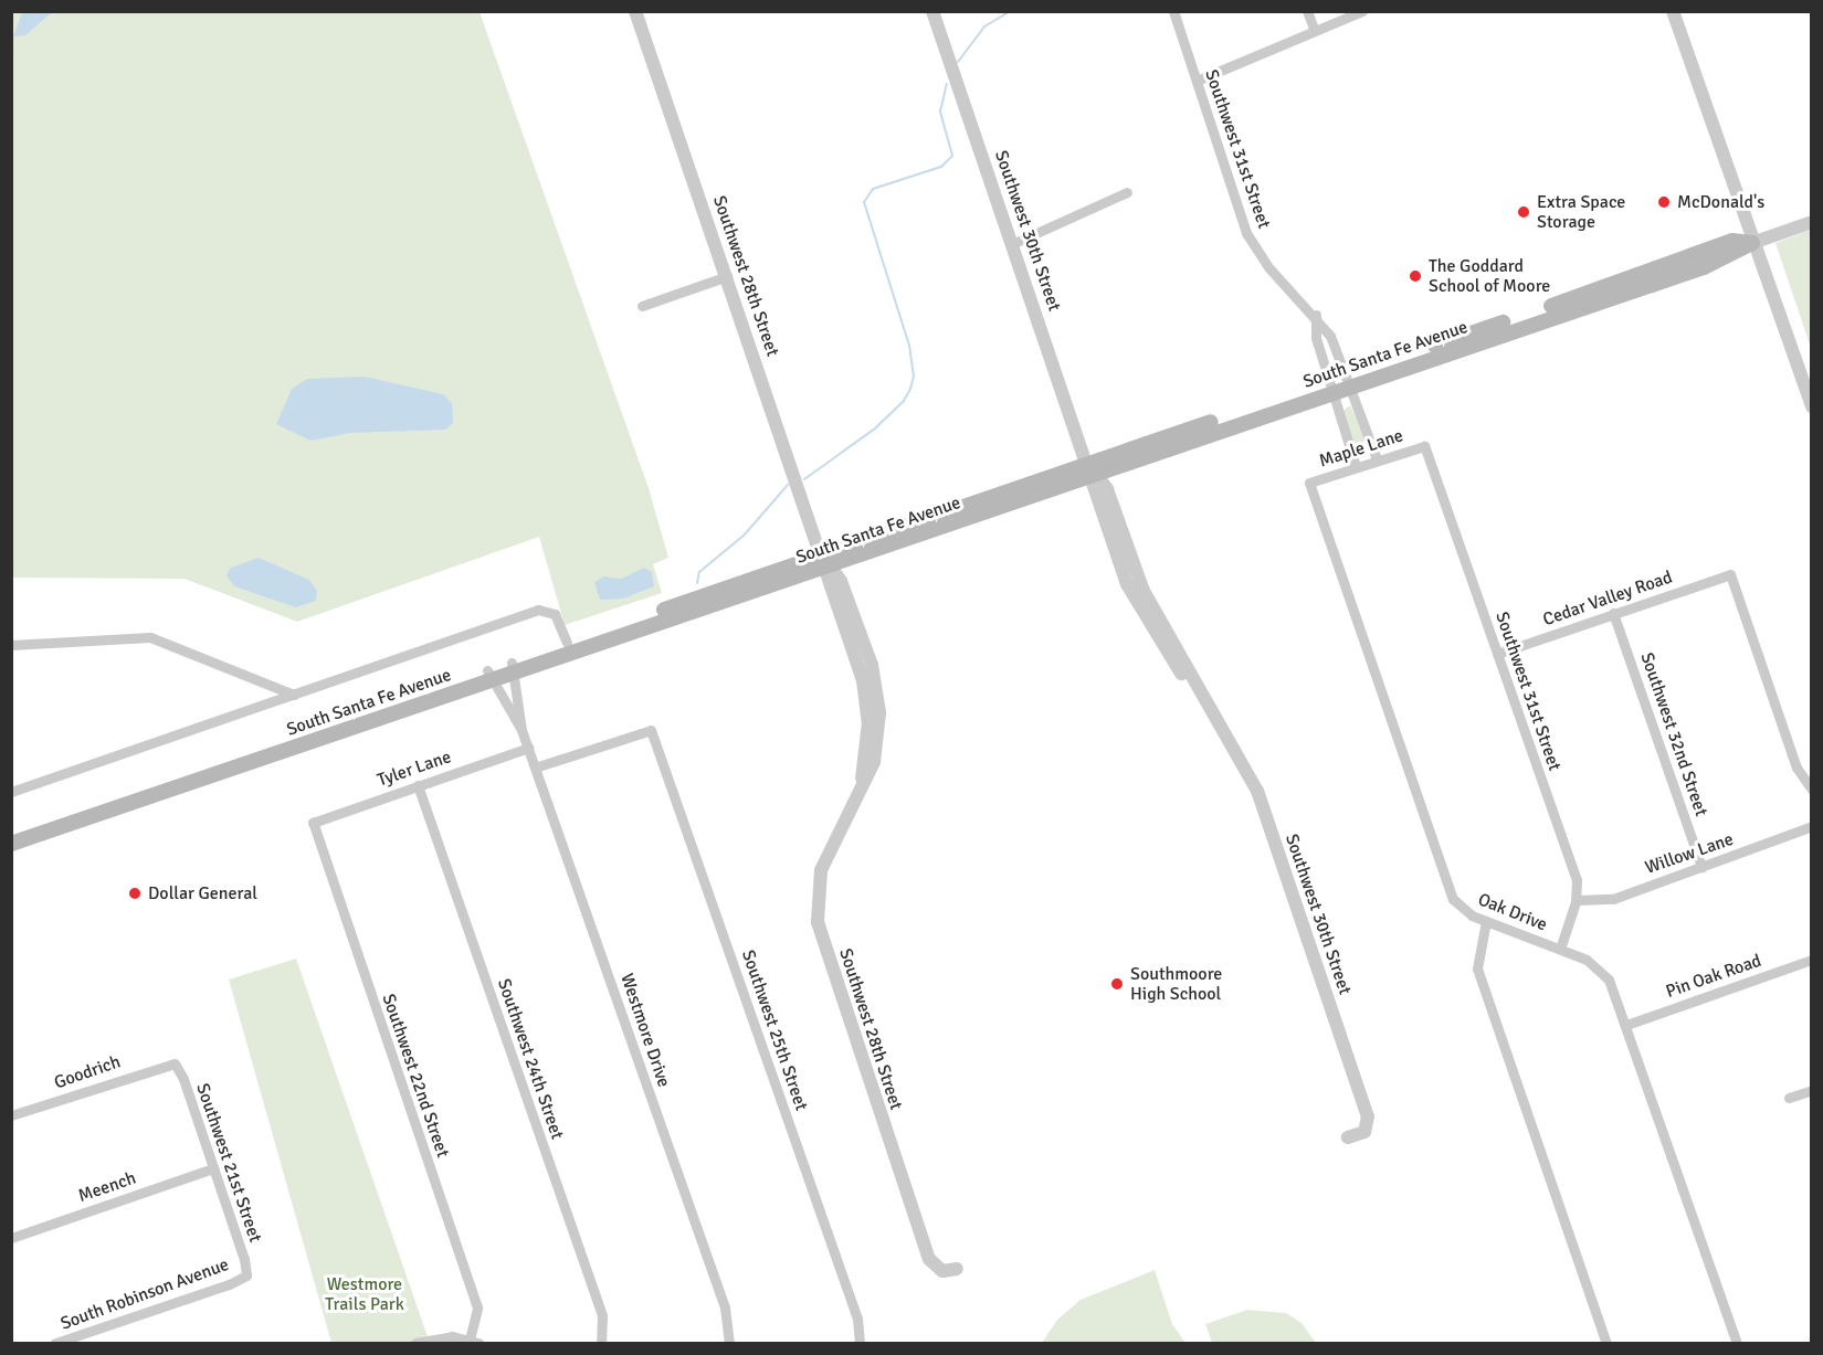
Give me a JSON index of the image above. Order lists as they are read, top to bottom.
{
  "streets": {
    "main road": ["South Santa Fe Avenue"],
    "street": [
      "Southwest 31st Street",
      "Southwest 30th Street",
      "Southwest 28th Street",
      "Maple Lane",
      "Cedar Valley Road",
      "Southwest 32nd Street",
      "Tyler Lane",
      "Willow Lane",
      "Oak Drive",
      "Pin Oak Road",
      "Westmore Drive",
      "Southwest 25th Street",
      "Southwest 24th Street",
      "Goodrich",
      "Southwest 22nd Street",
      "Southwest 21st Street",
      "Meench",
      "South Robinson Avenue"
    ]
  },
  "crossings": [
    ["Southwest 31st Street", "South Santa Fe Avenue"],
    ["Southwest 31st Street", "Maple Lane"],
    ["Southwest 31st Street", "Cedar Valley Road"],
    ["Southwest 31st Street", "Willow Lane"],
    ["Southwest 31st Street", "Oak Drive"],
    ["Southwest 30th Street", "South Santa Fe Avenue"],
    ["Southwest 28th Street", "South Santa Fe Avenue"],
    ["South Santa Fe Avenue", "Westmore Drive"],
    ["Maple Lane", "Oak Drive"],
    ["Cedar Valley Road", "Southwest 32nd Street"],
    ["Southwest 32nd Street", "Willow Lane"],
    ["Tyler Lane", "Westmore Drive"],
    ["Tyler Lane", "Southwest 24th Street"],
    ["Tyler Lane", "Southwest 22nd Street"],
    ["Oak Drive", "Pin Oak Road"],
    ["Westmore Drive", "Southwest 25th Street"],
    ["Goodrich", "Southwest 21st Street"],
    ["Southwest 21st Street", "Meench"],
    ["Southwest 21st Street", "South Robinson Avenue"]
  ],
  "parks": ["Westmore Trails Park"],
  "places": [
    "McDonald's",
    "Extra Space Storage",
    "The Goddard School of Moore",
    "Dollar General",
    "Southmoore High School"
  ]
}
